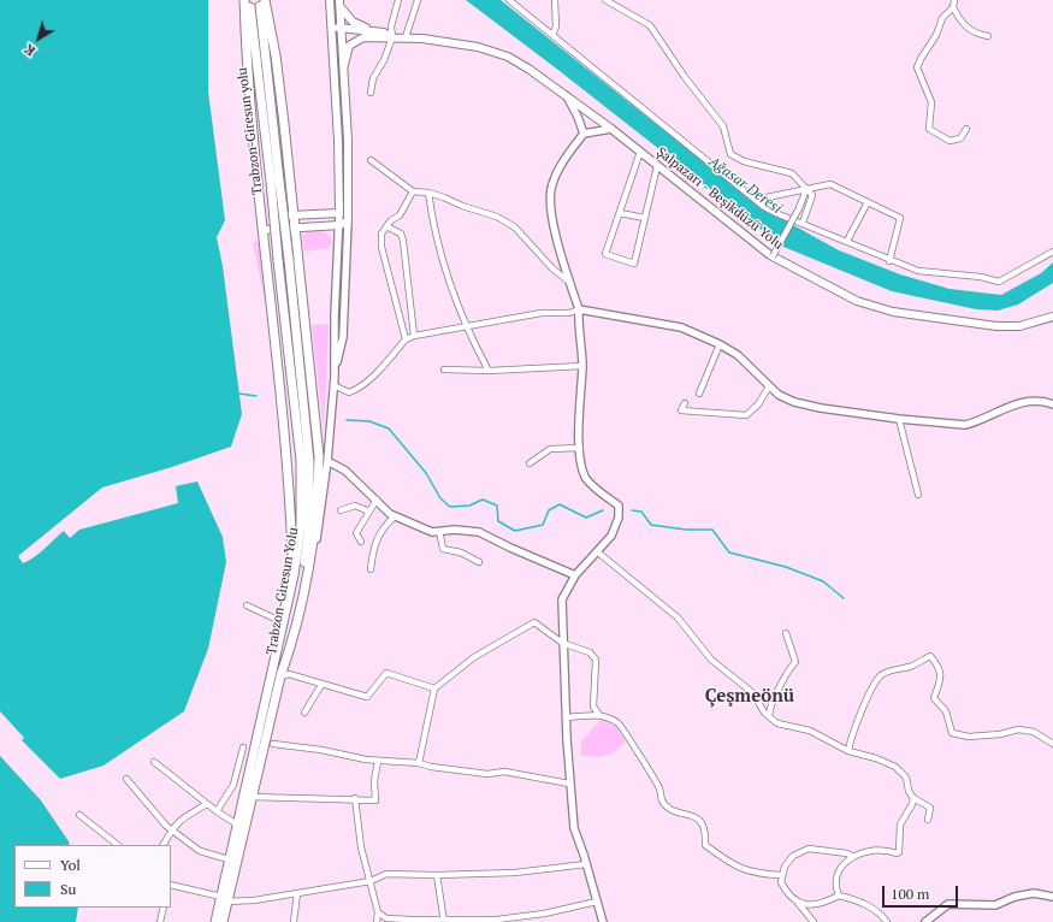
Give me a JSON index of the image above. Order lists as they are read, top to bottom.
{
  "streets": {
    "highway": ["Trabzon-Giresun yolu", "Trabzon-Giresun Yolu"],
    "main road": ["Şalpazarı - Beşikdüzü Yolu"]
  },
  "crossings": [
    ["Trabzon-Giresun yolu", "Trabzon-Giresun Yolu"]
  ],
  "districts": ["Çeşmeönü"],
  "water": ["Ağasar Deresi"],
  "legend": ["Yol", "Su"],
  "scale_bar": "100 m",
  "north": "bottom left"
}
